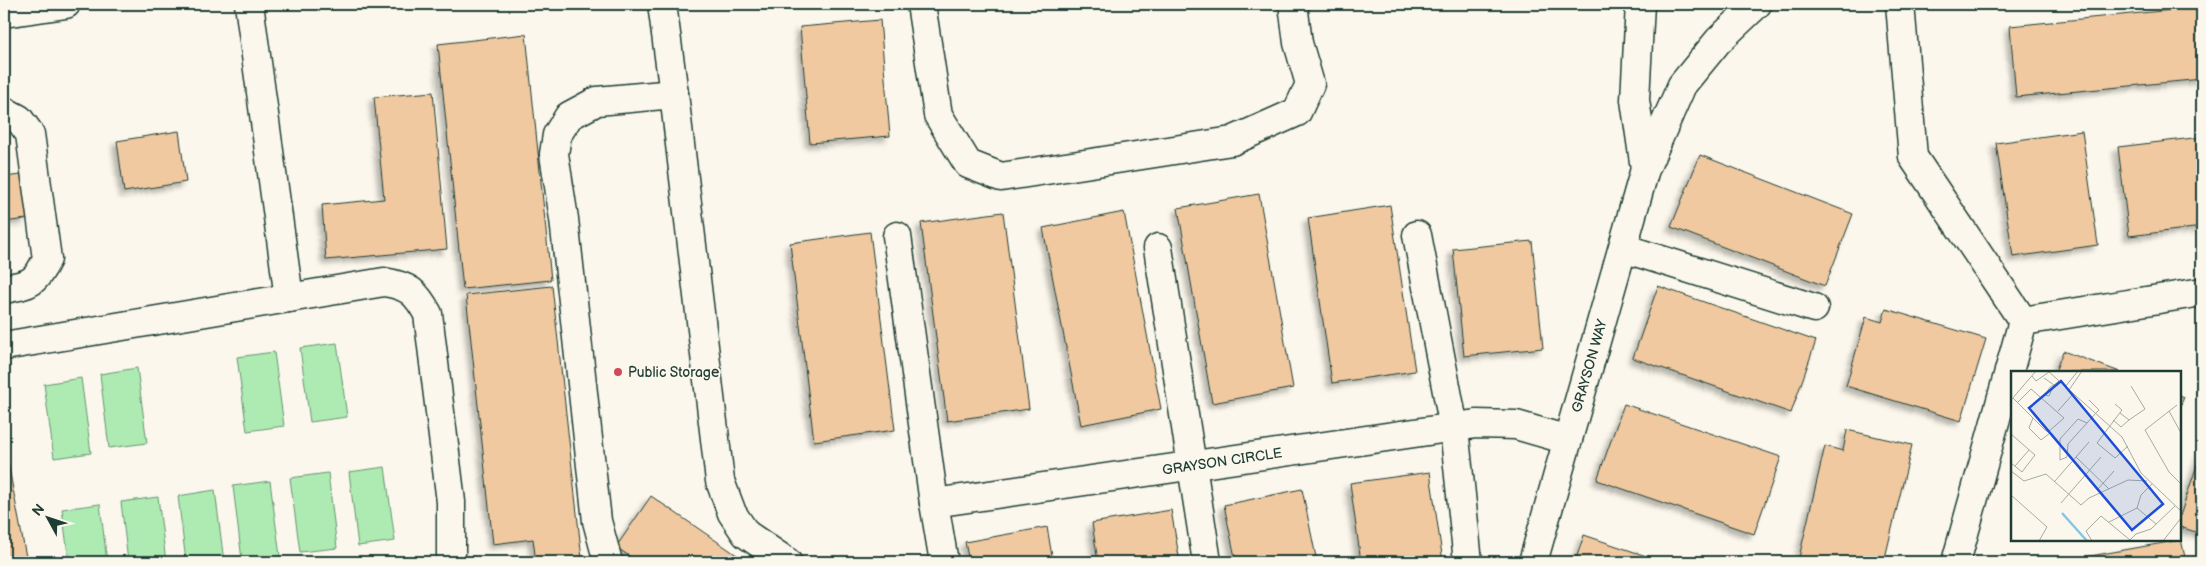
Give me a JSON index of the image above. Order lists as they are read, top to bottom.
{
  "streets": {
    "street": ["GRAYSON WAY", "GRAYSON CIRCLE"]
  },
  "crossings": [
    ["GRAYSON WAY", "GRAYSON CIRCLE"]
  ],
  "places": ["Public Storage"],
  "north": "top left"
}
